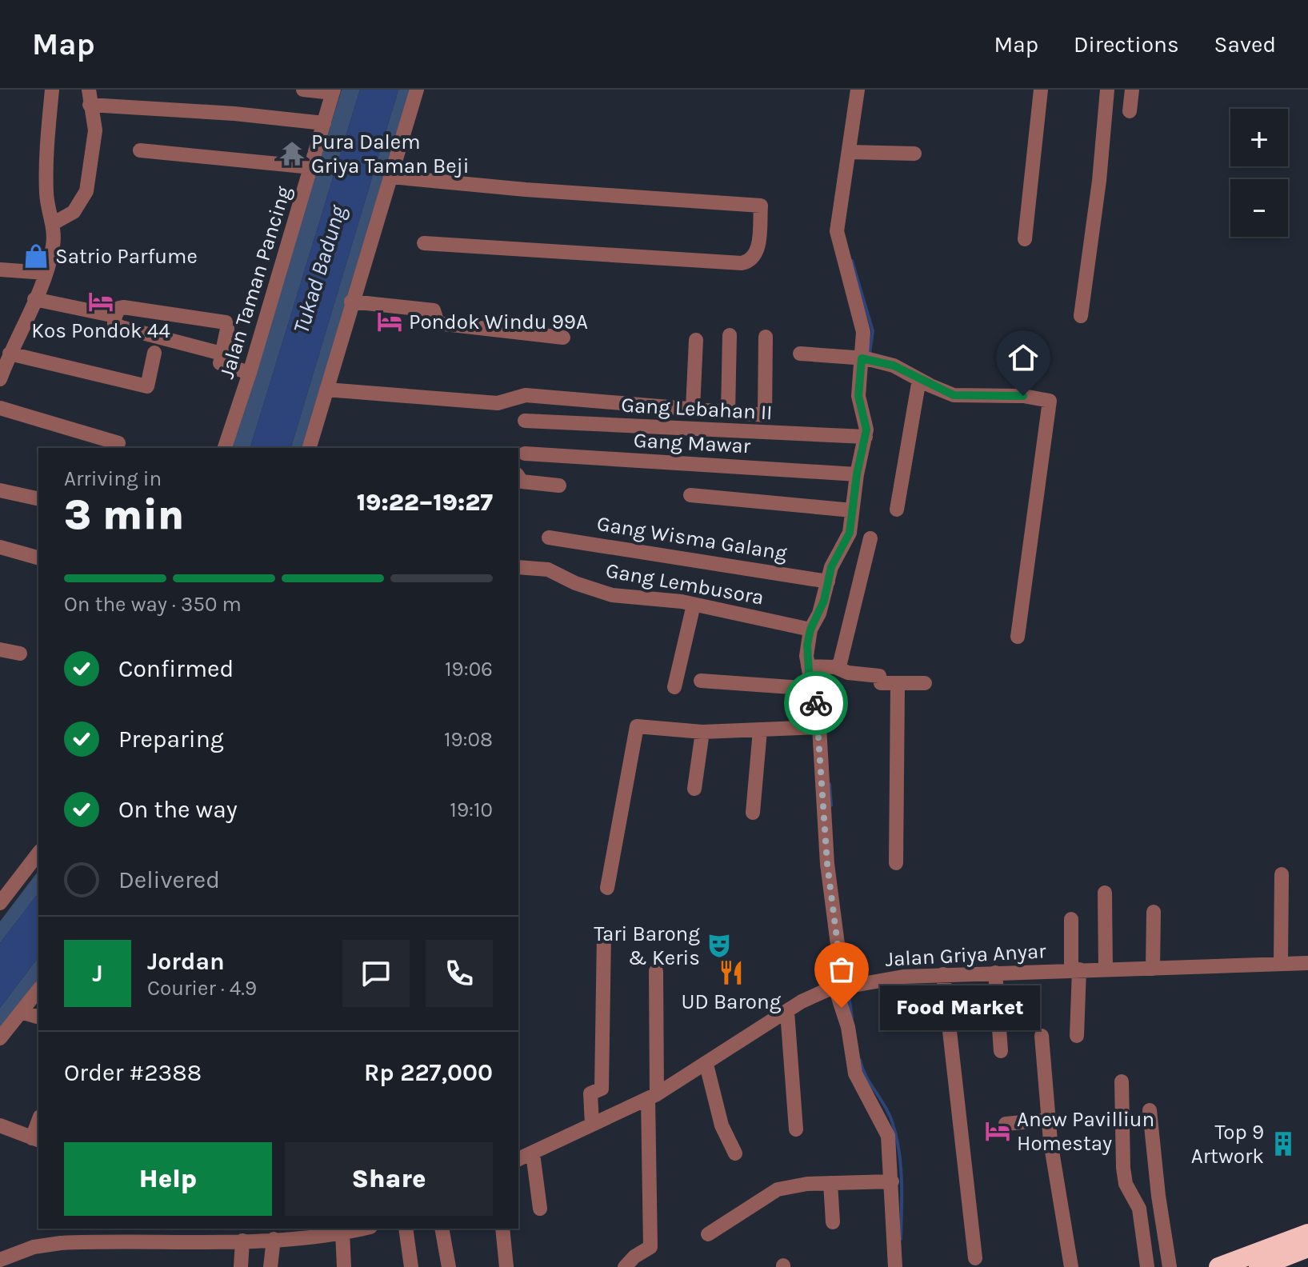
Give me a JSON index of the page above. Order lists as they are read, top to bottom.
{
  "streets": {
    "street": [
      "Jalan Taman Pancing",
      "Gang Lebahan II",
      "Gang Mawar",
      "Gang Wisma Galang",
      "Gang Lembusora",
      "Jalan Griya Anyar"
    ]
  },
  "water": ["Tukad Badung"],
  "places": {
    "temple": ["Pura Dalem Griya Taman Beji"],
    "shop": ["Satrio Parfume"],
    "hotel": ["Kos Pondok 44", "Pondok Windu 99A", "Anew Pavilliun Homestay"],
    "theatre": ["Tari Barong & Keris"],
    "restaurant": ["UD Barong"],
    "other": ["Food Market"],
    "building": ["Top 9 Artwork"]
  },
  "page": {
    "header": "Map",
    "nav": ["Map", "Directions", "Saved"],
    "map_buttons": ["+", "−"],
    "heading": ["3 min", "Arriving in", "19:22–19:27"],
    "panel": [
      "Jordan",
      "Courier · 4.9",
      "Order #2388",
      "Rp 227,000"
    ],
    "bar": "On the way · 350 m",
    "list": [
      ["Confirmed", "19:06"],
      ["Preparing", "19:08"],
      ["On the way", "19:10"],
      "Delivered"
    ],
    "round": "J",
    "bubble": "Food Market",
    "buttons": ["Help", "Share"]
  }
}
